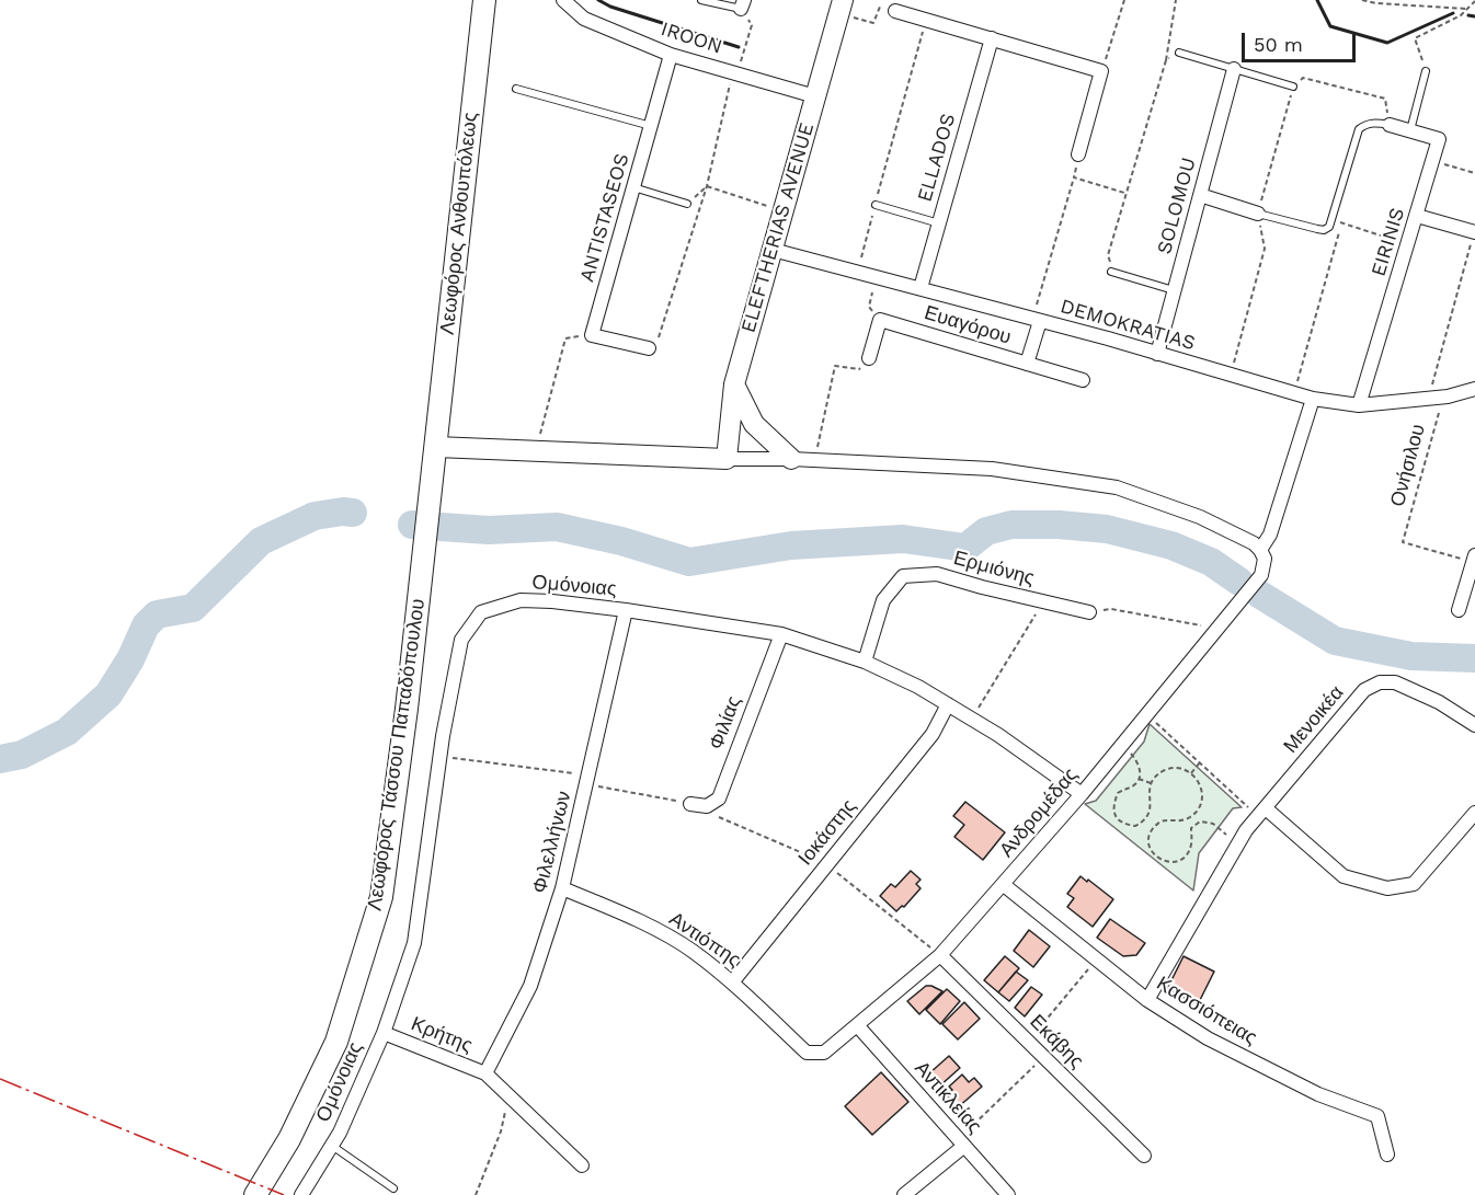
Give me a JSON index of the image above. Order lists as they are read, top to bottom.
{
  "streets": {
    "main road": ["Λεωφόρος Ανθουπόλεως", "ELEFTHERIAS AVENUE", "Λεωφόρος Τάσσου Παπαδόπουλου"],
    "street": [
      "IROON",
      "ELLADOS",
      "SOLOMOU",
      "ANTISTASEOS",
      "EIRINIS",
      "Ευαγόρου",
      "DEMOKRATIAS",
      "Ερμιόνης",
      "Ομόνοιας",
      "Μενοικέα",
      "Φιλίας",
      "Ανδρομέδας",
      "Ιοκάστης",
      "Φιλελλήνων",
      "Αντιόπης",
      "Κασσιόπειας",
      "Κρήτης",
      "Εκάβης",
      "Αντικλείας"
    ],
    "path": ["Ονήσιλου"]
  },
  "crossings": [
    ["IROON", "ANTISTASEOS"],
    ["IROON", "ELEFTHERIAS AVENUE"],
    ["ELLADOS", "DEMOKRATIAS"],
    ["SOLOMOU", "DEMOKRATIAS"],
    ["Λεωφόρος Ανθουπόλεως", "Λεωφόρος Τάσσου Παπαδόπουλου"],
    ["ELEFTHERIAS AVENUE", "DEMOKRATIAS"],
    ["EIRINIS", "DEMOKRATIAS"],
    ["DEMOKRATIAS", "Ονήσιλου"],
    ["DEMOKRATIAS", "Ανδρομέδας"],
    ["Ερμιόνης", "Ομόνοιας"],
    ["Ομόνοιας", "Φιλίας"],
    ["Ομόνοιας", "Ανδρομέδας"],
    ["Ομόνοιας", "Ιοκάστης"],
    ["Ομόνοιας", "Φιλελλήνων"],
    ["Ομόνοιας", "Κρήτης"],
    ["Μενοικέα", "Κασσιόπειας"],
    ["Ανδρομέδας", "Αντιόπης"],
    ["Ανδρομέδας", "Κασσιόπειας"],
    ["Ανδρομέδας", "Εκάβης"],
    ["Ανδρομέδας", "Αντικλείας"],
    ["Ιοκάστης", "Αντιόπης"],
    ["Φιλελλήνων", "Αντιόπης"],
    ["Φιλελλήνων", "Κρήτης"]
  ],
  "scale_bar": "50 m"
}
